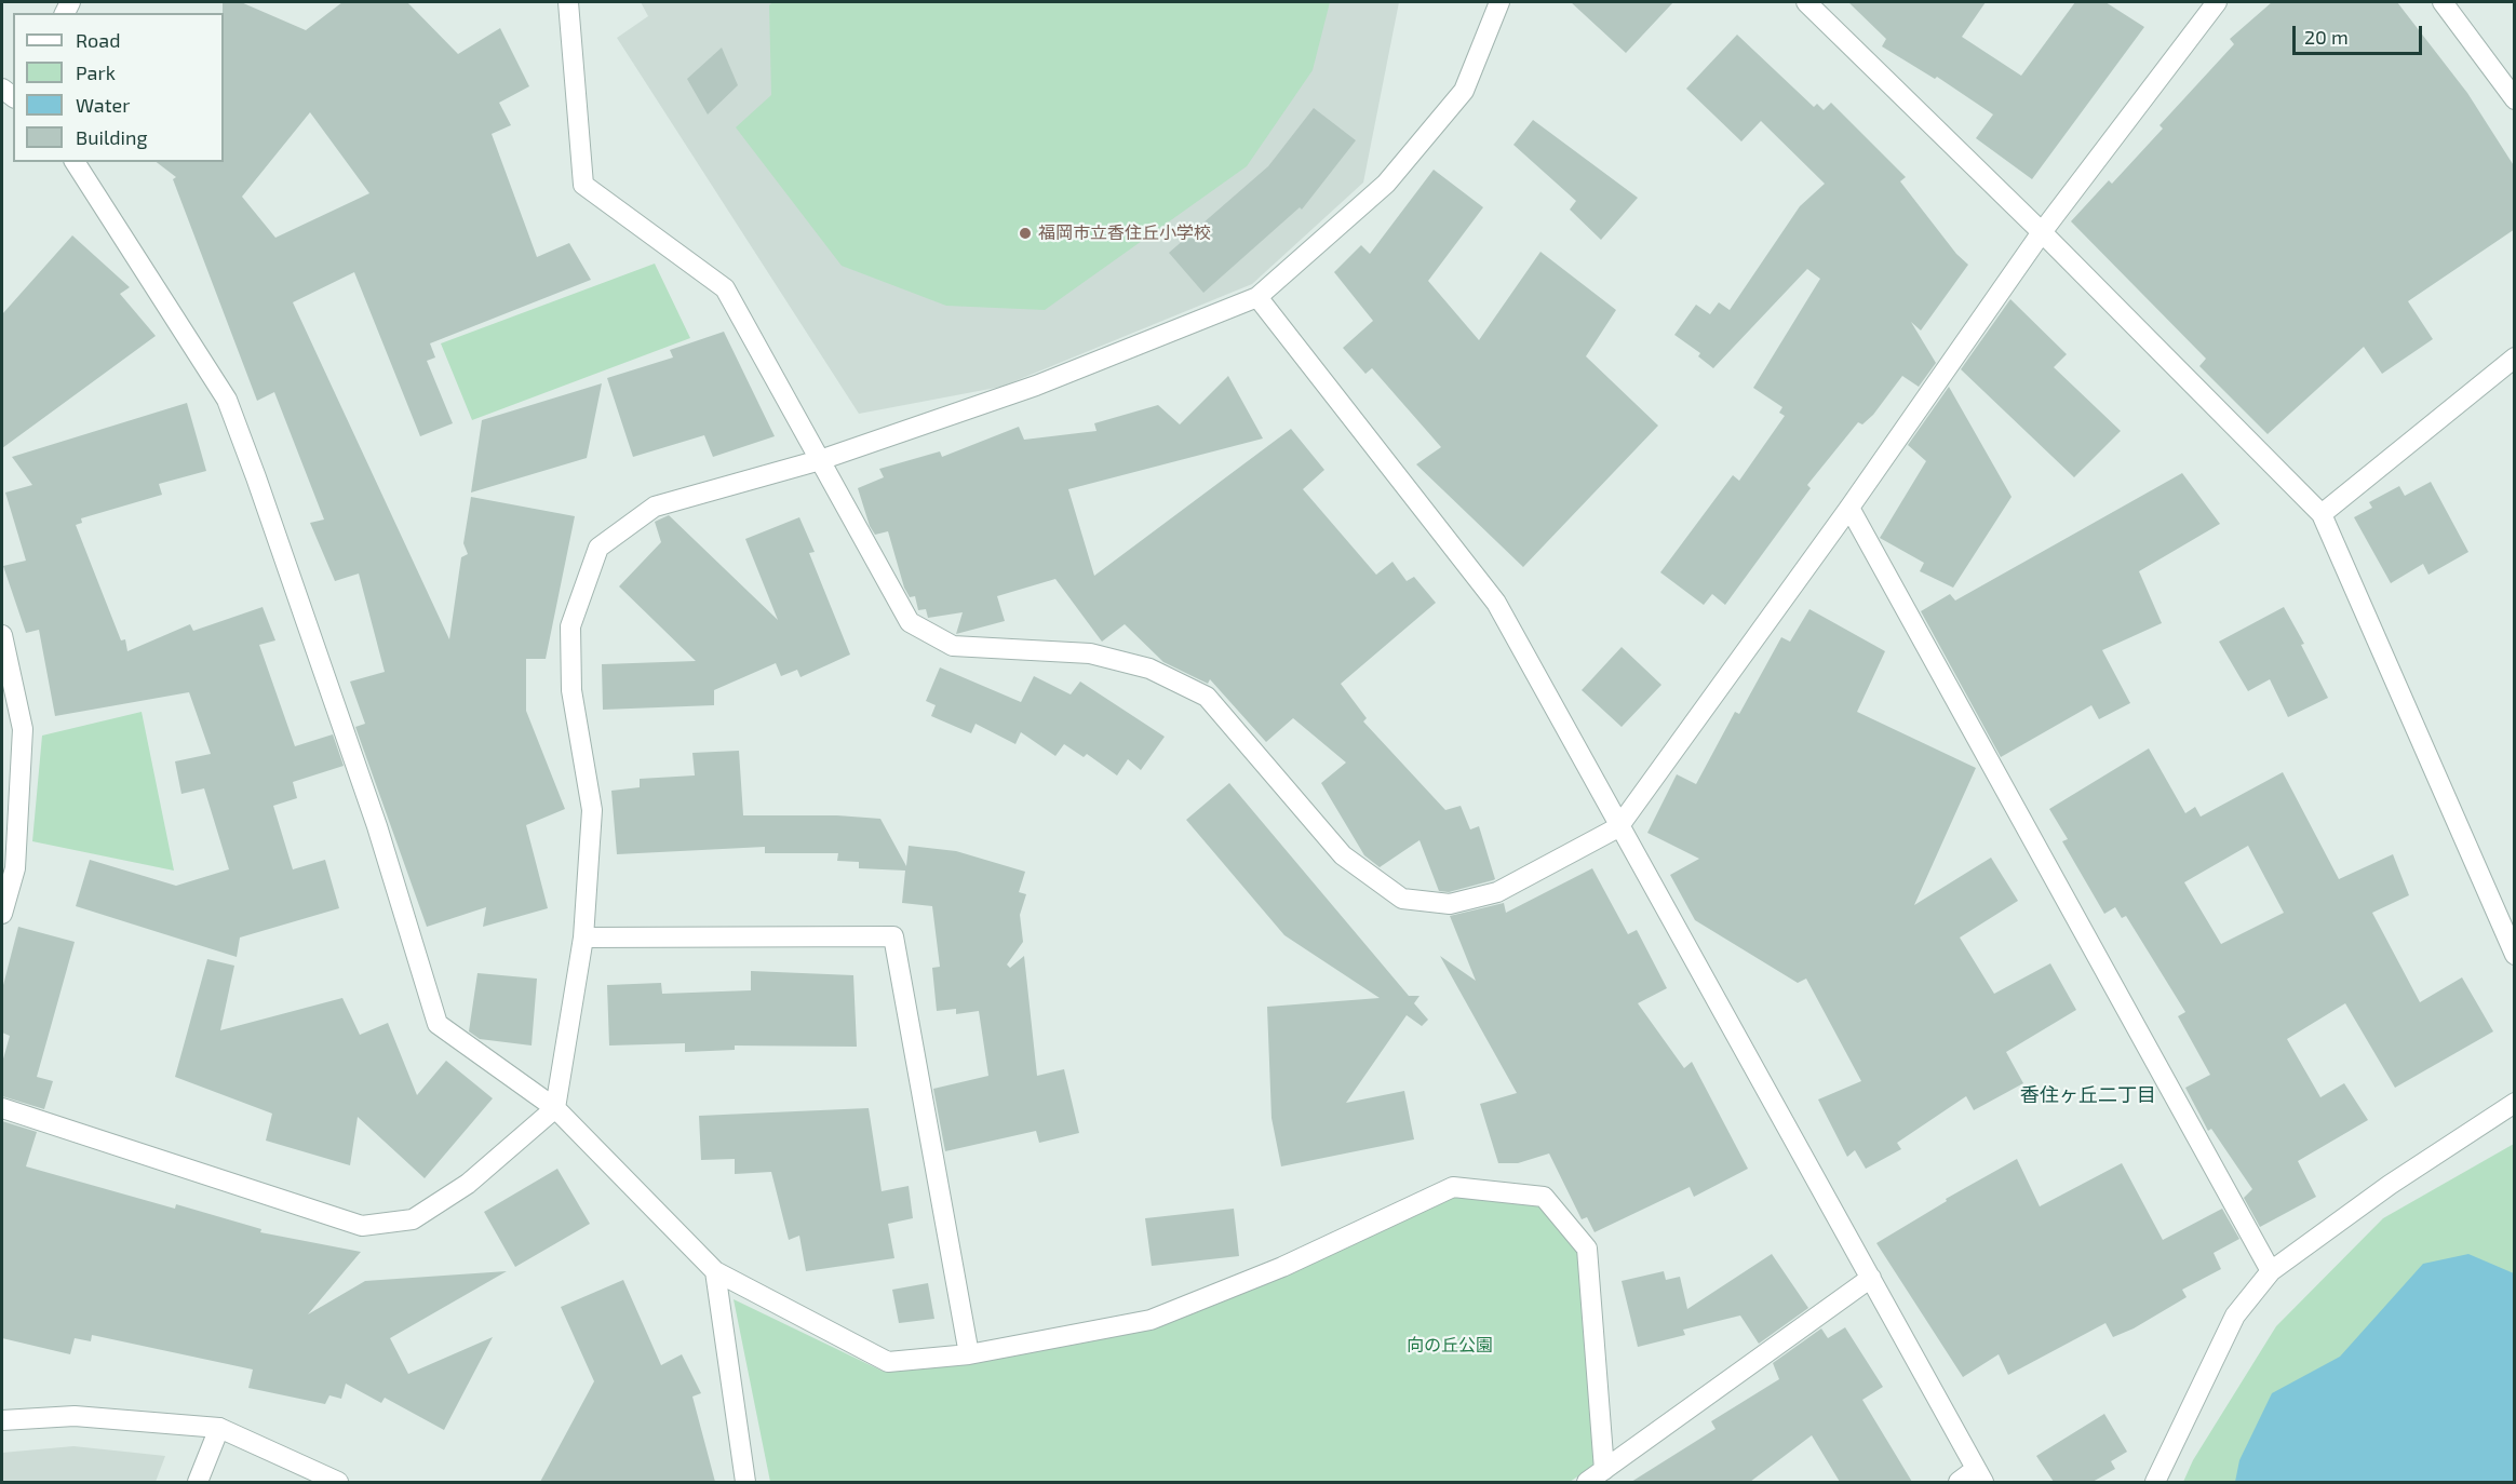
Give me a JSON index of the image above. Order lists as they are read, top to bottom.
{
  "districts": ["香住ヶ丘二丁目"],
  "parks": ["向の丘公園"],
  "places": ["福岡市立香住丘小学校"],
  "legend": [
    "Road",
    "Park",
    "Water",
    "Building"
  ],
  "scale_bar": "20 m"
}
